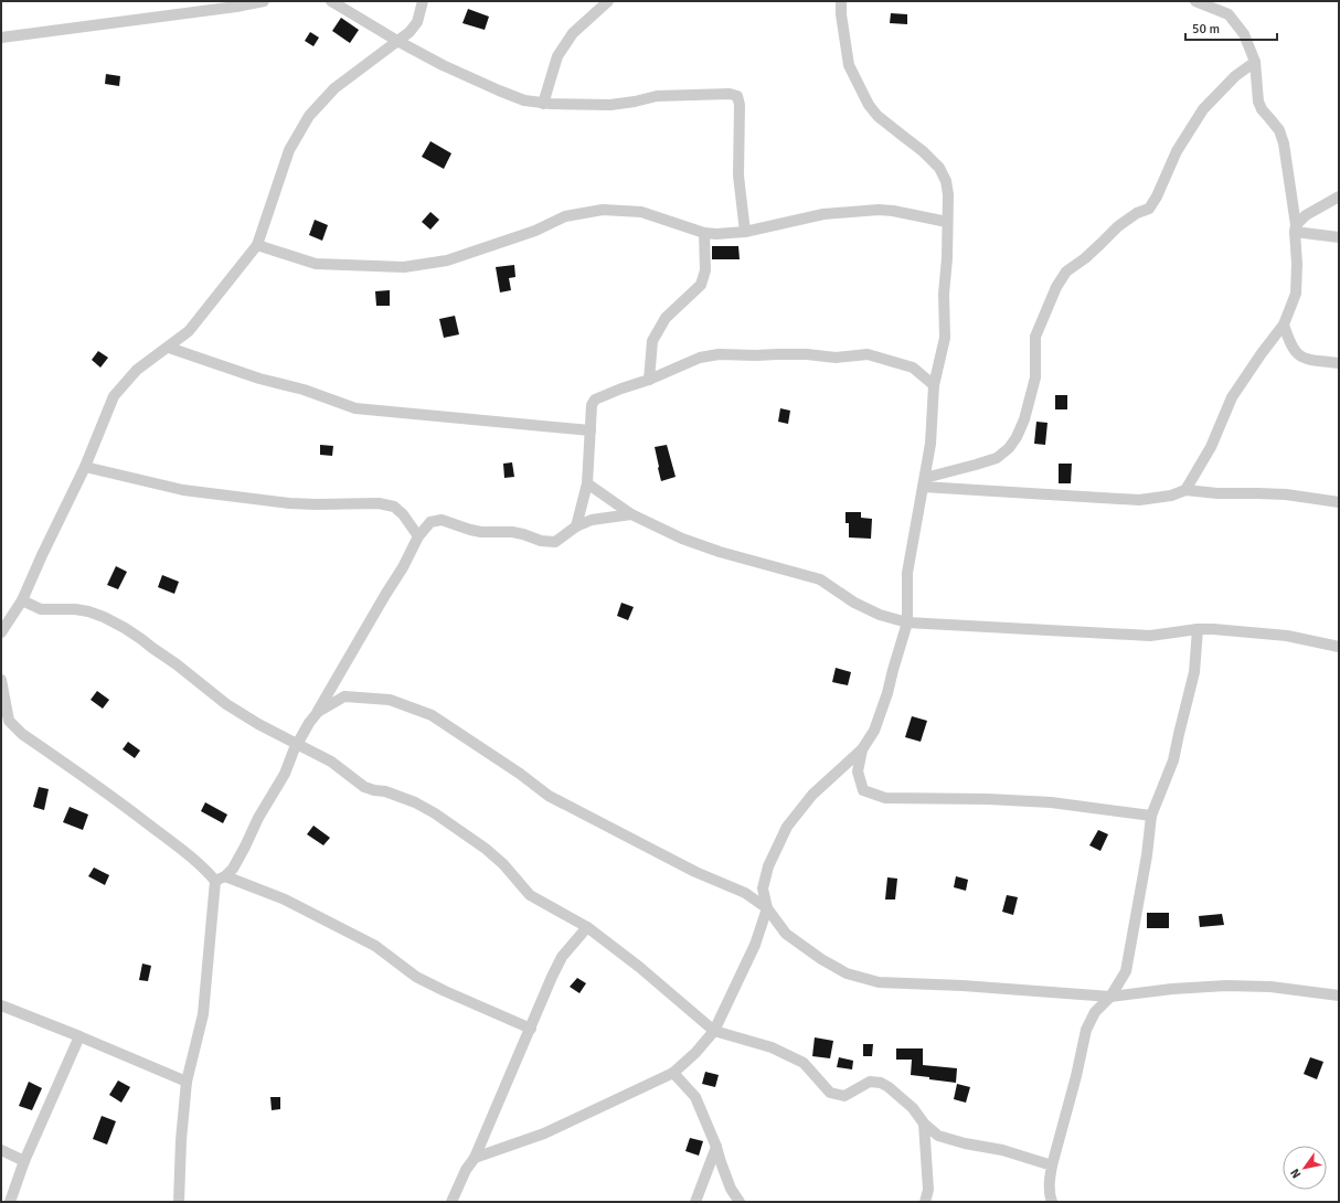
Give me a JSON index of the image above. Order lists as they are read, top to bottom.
{
  "scale_bar": "50 m",
  "north": "bottom left"
}
